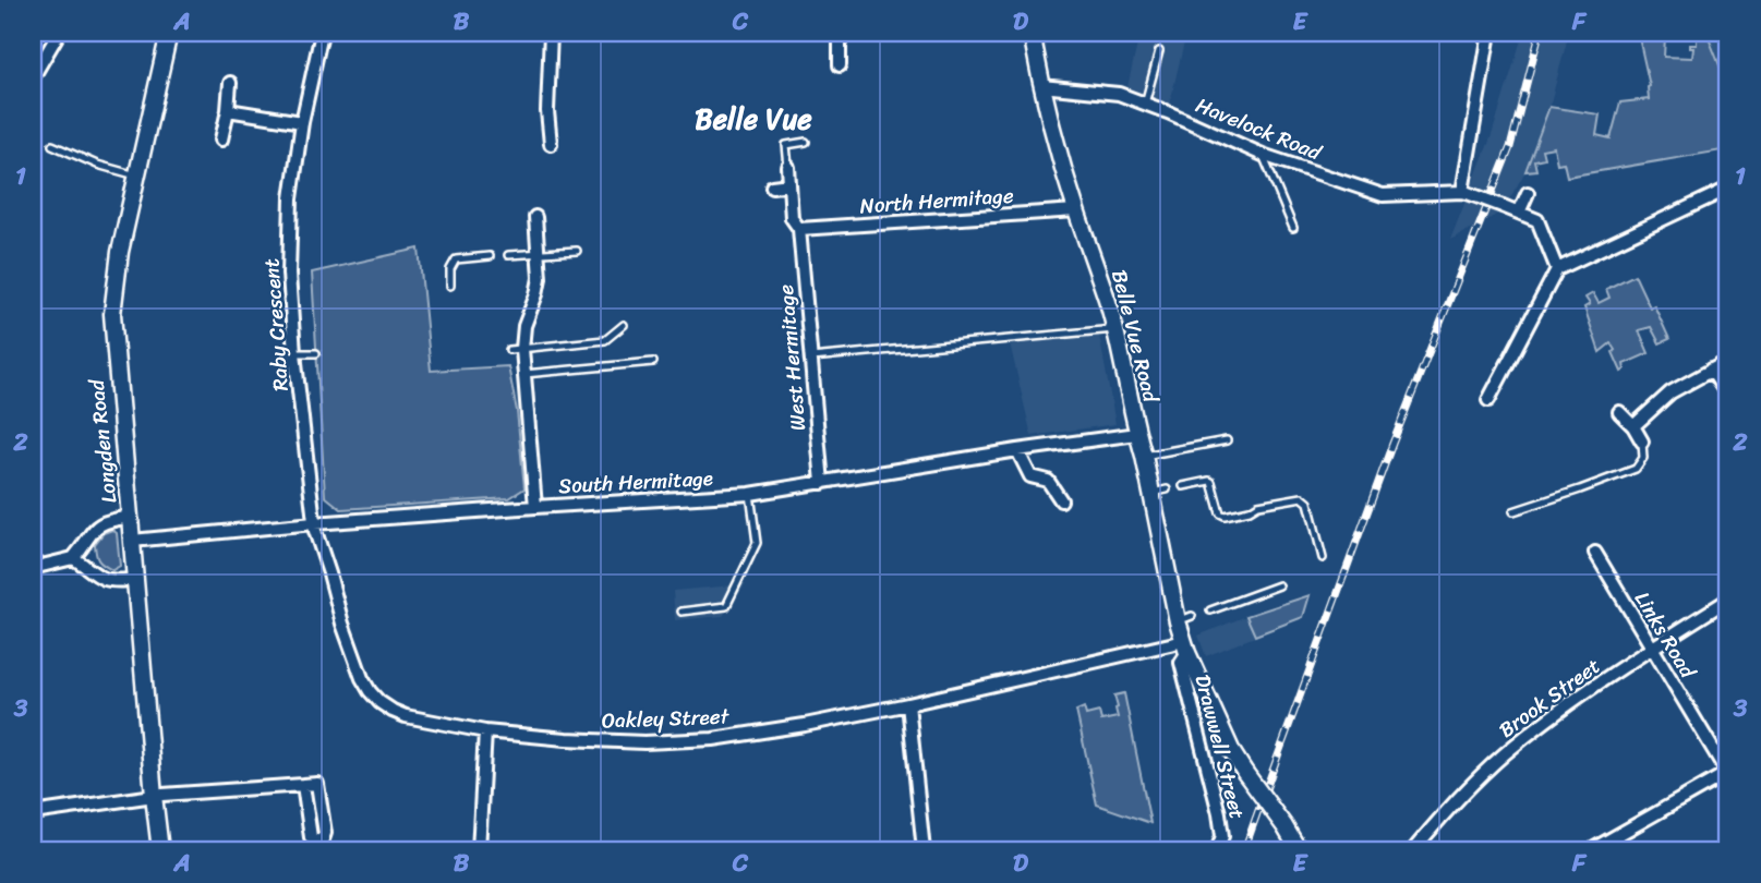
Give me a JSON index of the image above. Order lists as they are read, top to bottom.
{
  "streets": {
    "street": [
      "Havelock Road",
      "North Hermitage",
      "Raby Crescent",
      "Belle Vue Road",
      "West Hermitage",
      "Longden Road",
      "South Hermitage",
      "Links Road",
      "Brook Street",
      "Oakley Street",
      "Drawwell Street"
    ]
  },
  "crossings": [
    ["Havelock Road", "Belle Vue Road"],
    ["North Hermitage", "Belle Vue Road"],
    ["North Hermitage", "West Hermitage"],
    ["Raby Crescent", "South Hermitage"],
    ["Raby Crescent", "Oakley Street"],
    ["Belle Vue Road", "South Hermitage"],
    ["Belle Vue Road", "Oakley Street"],
    ["Belle Vue Road", "Drawwell Street"],
    ["West Hermitage", "South Hermitage"],
    ["Longden Road", "South Hermitage"],
    ["South Hermitage", "Oakley Street"],
    ["Links Road", "Brook Street"],
    ["Oakley Street", "Drawwell Street"]
  ],
  "districts": ["Belle Vue"],
  "grid": {
    "columns": [
      "A",
      "B",
      "C",
      "D",
      "E",
      "F"
    ],
    "rows": ["1", "2", "3"]
  }
}
